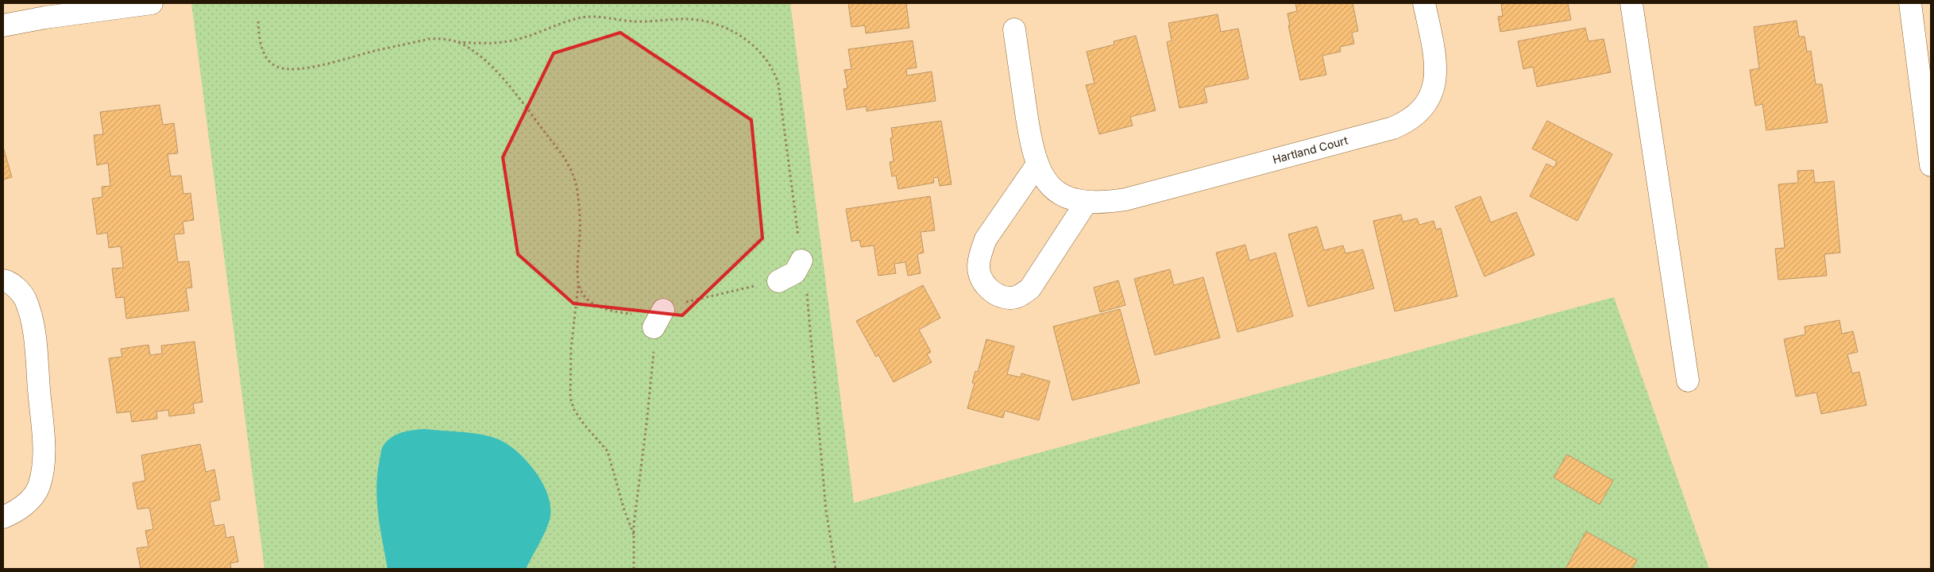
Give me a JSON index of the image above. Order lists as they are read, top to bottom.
{
  "streets": {
    "street": ["Hartland Court"]
  }
}
